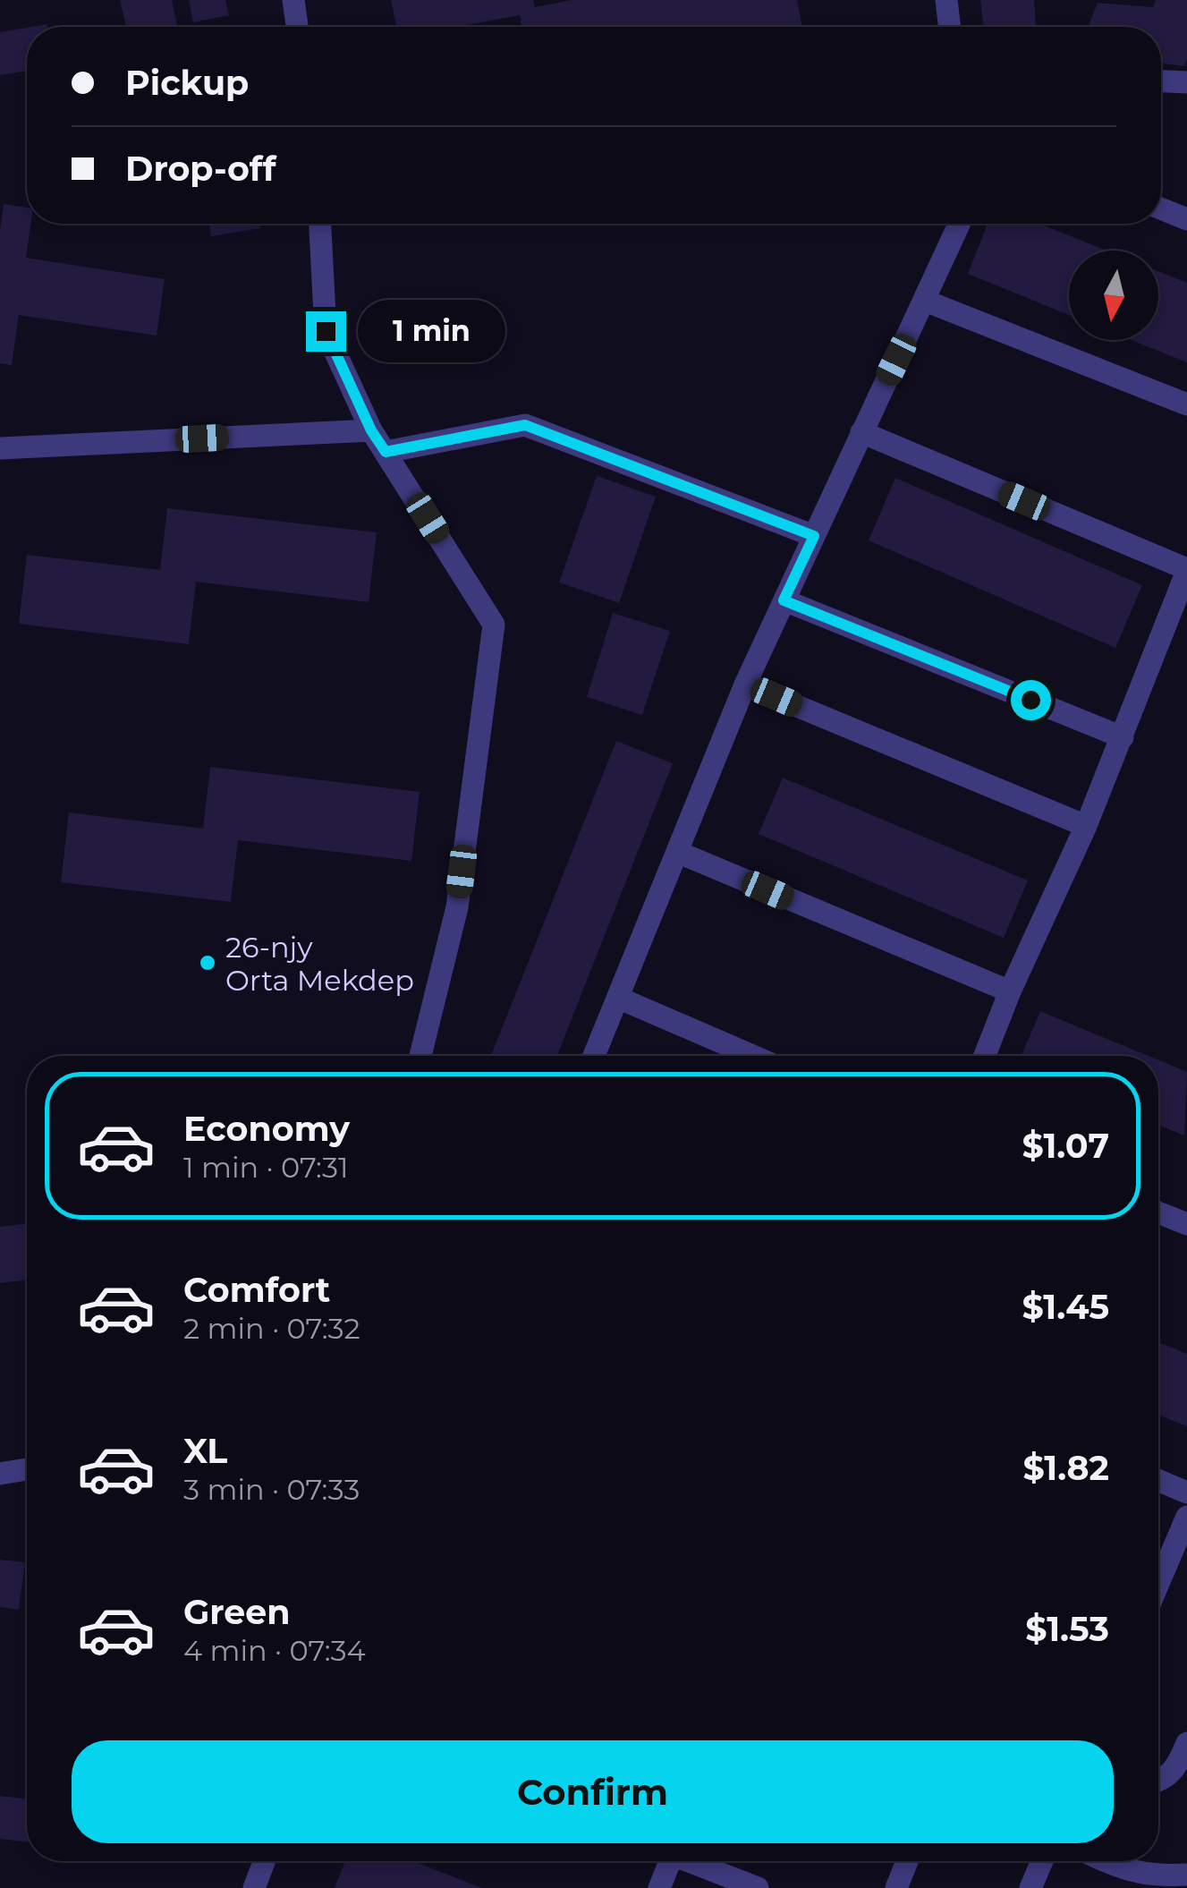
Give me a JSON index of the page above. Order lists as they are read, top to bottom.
{
  "places": ["26-njy Orta Mekdep"],
  "north": "bottom",
  "page": {
    "banner": ["Pickup", "Drop-off"],
    "bubble": "1 min",
    "list": [
      {
        "name": "Economy",
        "note": "1 min · 07:31",
        "value": "$1.07"
      },
      {
        "name": "Comfort",
        "note": "2 min · 07:32",
        "value": "$1.45"
      },
      {
        "name": "XL",
        "note": "3 min · 07:33",
        "value": "$1.82"
      },
      {
        "name": "Green",
        "note": "4 min · 07:34",
        "value": "$1.53"
      }
    ],
    "buttons": "Confirm"
  }
}
